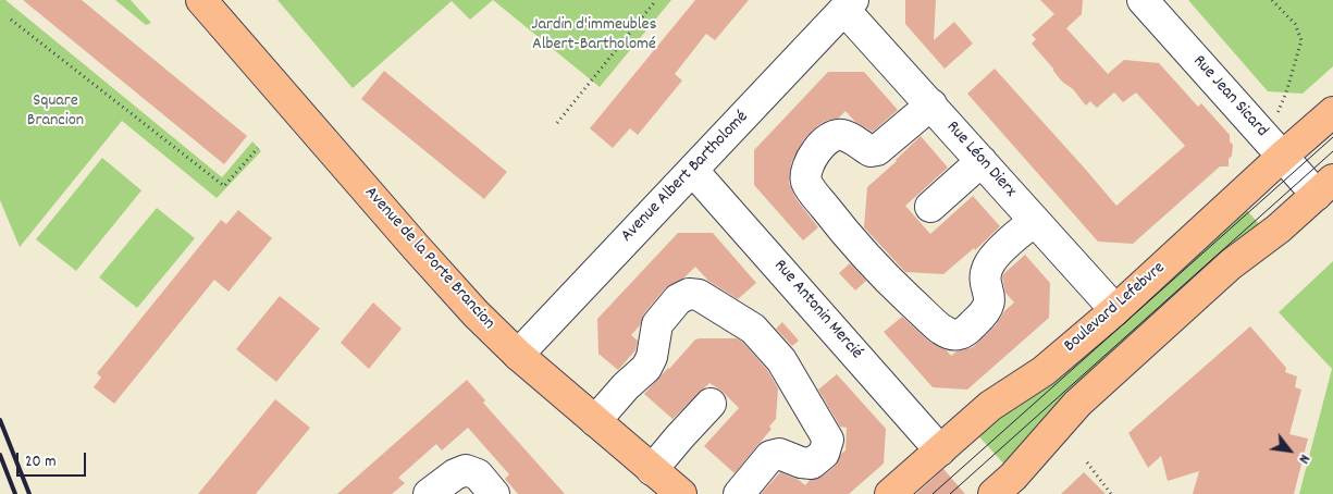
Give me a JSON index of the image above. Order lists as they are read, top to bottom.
{
  "streets": {
    "main road": ["Avenue de la Porte Brancion", "Boulevard Lefebvre"],
    "street": [
      "Rue Jean Sicard",
      "Rue Léon Dierx",
      "Avenue Albert Bartholomé",
      "Rue Antonin Mercié"
    ]
  },
  "crossings": [
    ["Rue Jean Sicard", "Boulevard Lefebvre"],
    ["Rue Léon Dierx", "Avenue Albert Bartholomé"],
    ["Rue Léon Dierx", "Boulevard Lefebvre"],
    ["Avenue Albert Bartholomé", "Avenue de la Porte Brancion"],
    ["Avenue Albert Bartholomé", "Rue Antonin Mercié"],
    ["Boulevard Lefebvre", "Rue Antonin Mercié"]
  ],
  "parks": ["Jardin d'immeubles Albert-Bartholomé", "Square Brancion"],
  "scale_bar": "20 m",
  "north": "bottom right"
}
